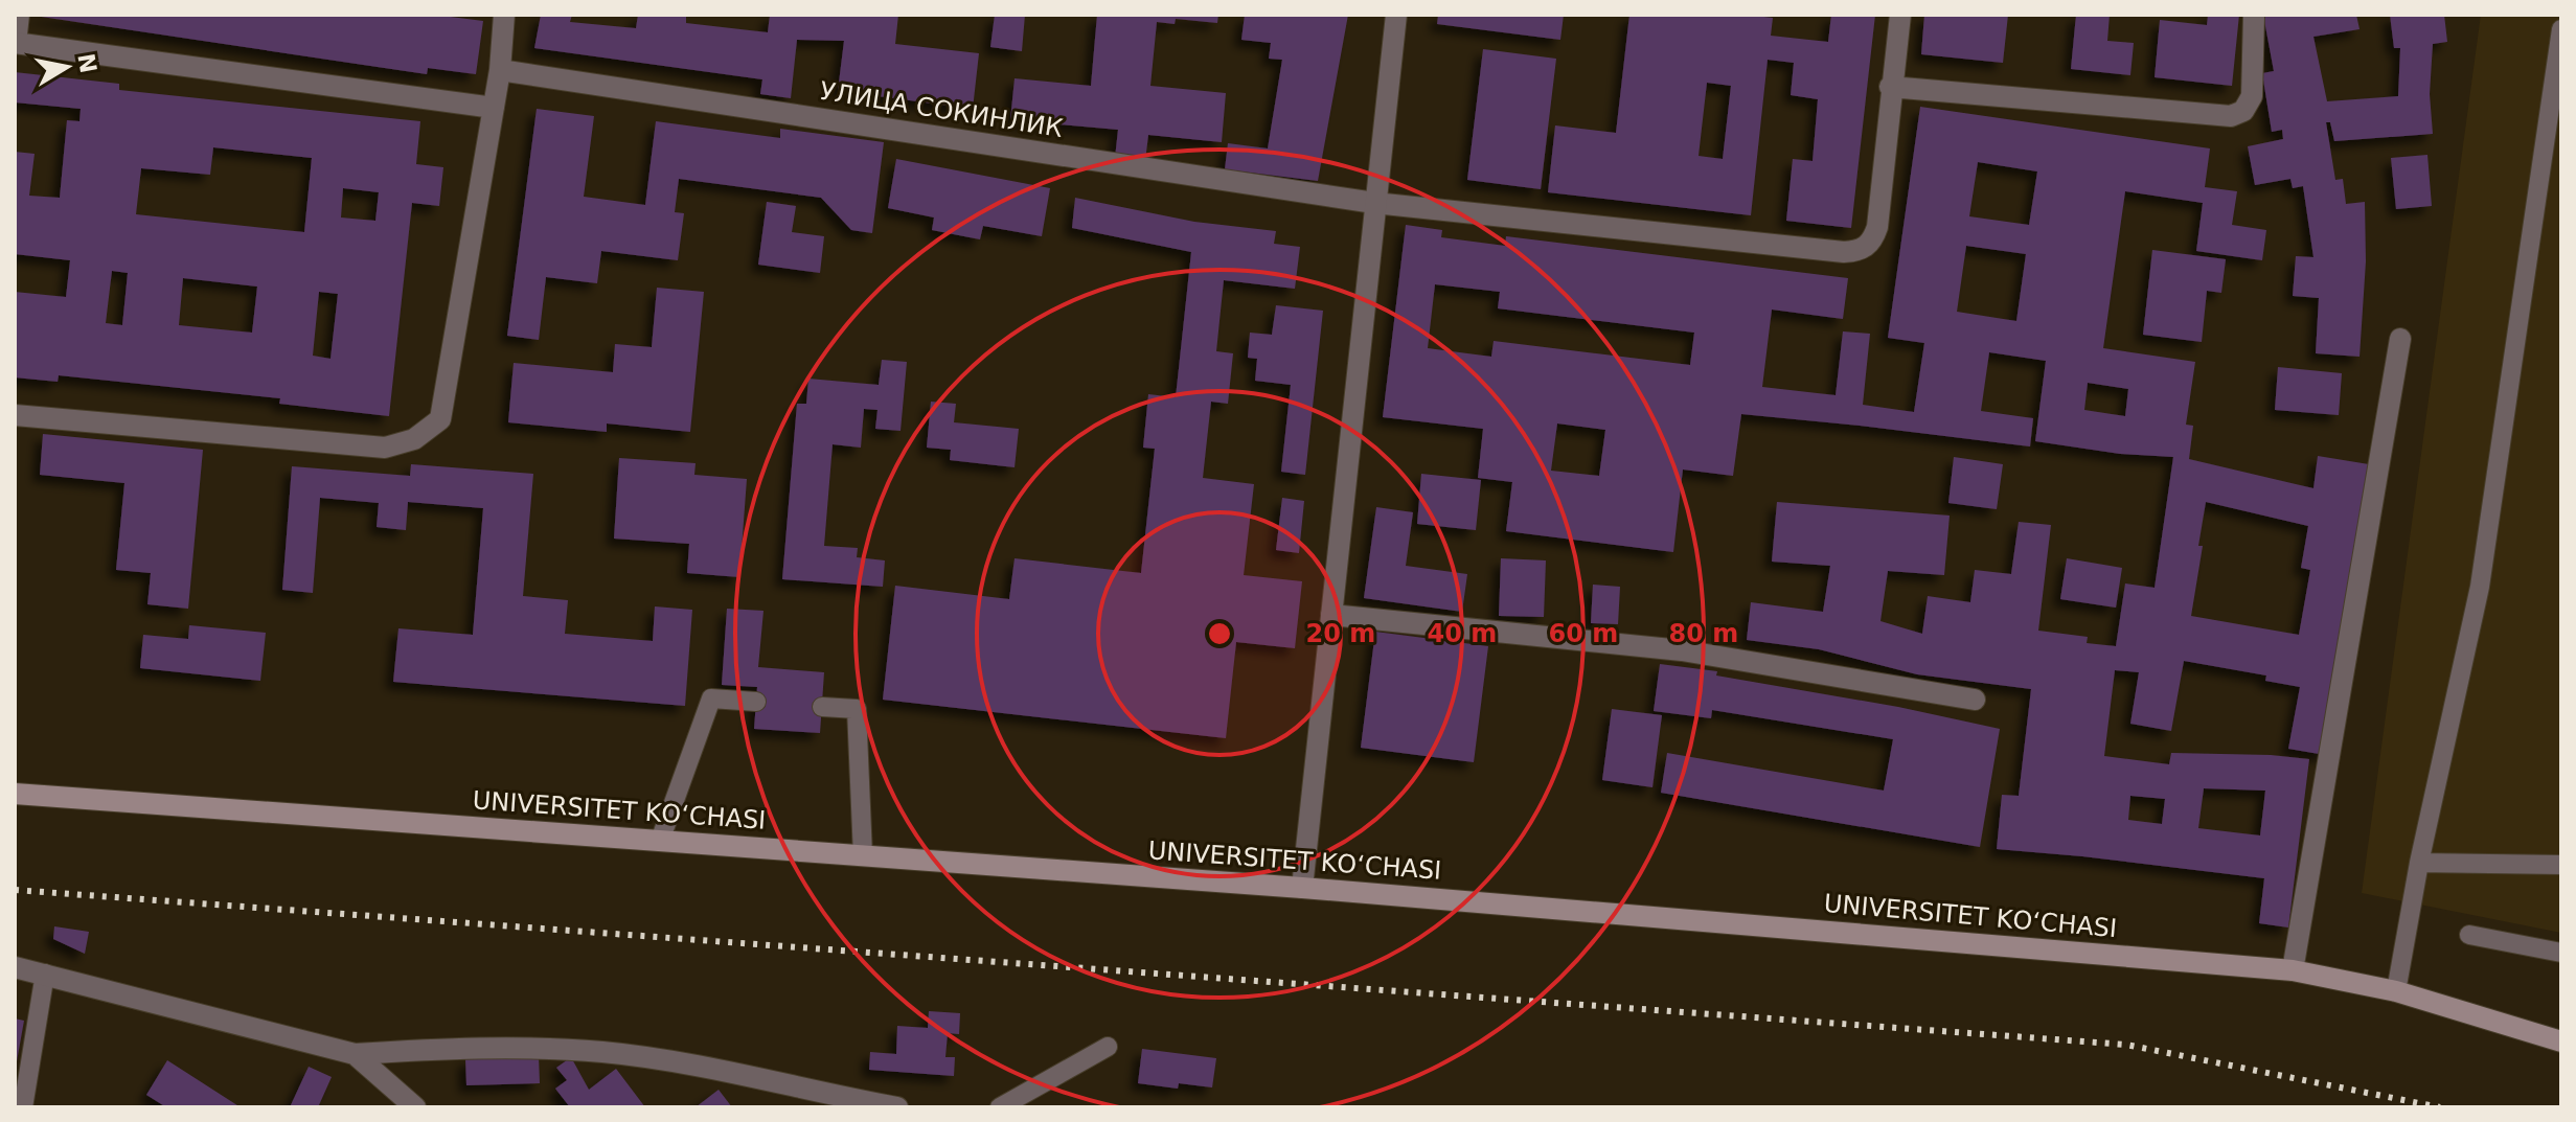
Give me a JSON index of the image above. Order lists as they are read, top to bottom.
{
  "streets": {
    "main road": ["UNIVERSITET KО‘CHASI"],
    "street": ["УЛИЦА СОКИНЛИК"]
  },
  "north": "right",
  "rings": [
    "20 m",
    "40 m",
    "60 m",
    "80 m"
  ]
}
